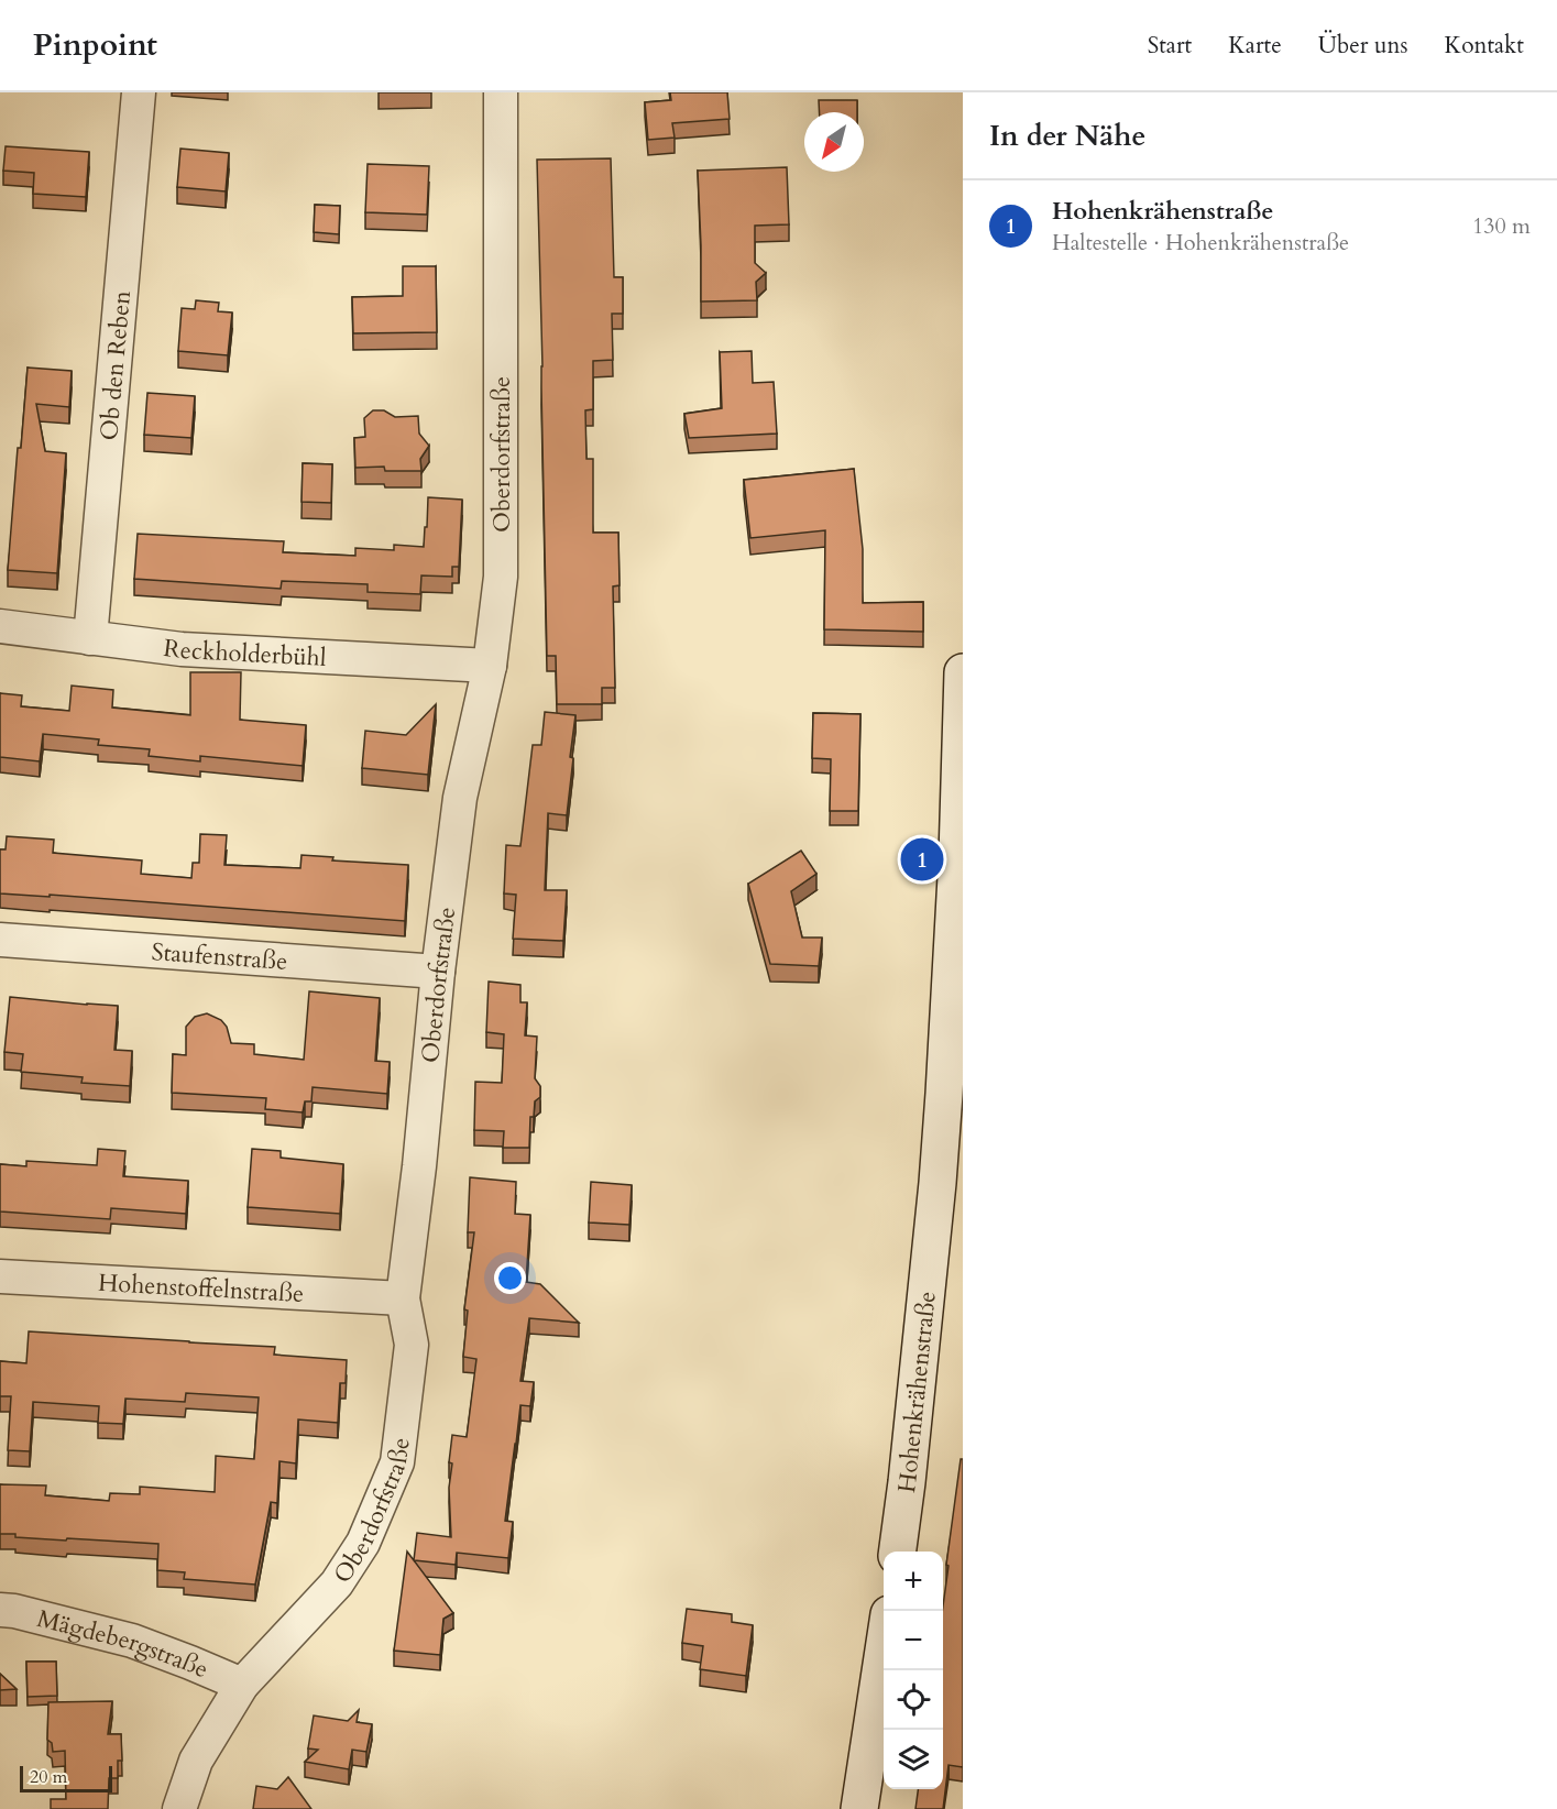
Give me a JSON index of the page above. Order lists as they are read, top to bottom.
{
  "streets": {
    "main road": ["Hohenkrähenstraße"],
    "street": [
      "Ob den Reben",
      "Oberdorfstraße",
      "Reckholderbühl",
      "Staufenstraße",
      "Hohenstoffelnstraße",
      "Mägdebergstraße"
    ]
  },
  "crossings": [
    ["Ob den Reben", "Reckholderbühl"],
    ["Oberdorfstraße", "Reckholderbühl"],
    ["Oberdorfstraße", "Staufenstraße"],
    ["Oberdorfstraße", "Hohenstoffelnstraße"],
    ["Oberdorfstraße", "Mägdebergstraße"]
  ],
  "scale_bar": "20 m",
  "north": "bottom left",
  "page": {
    "header": "Pinpoint",
    "nav": [
      "Start",
      "Karte",
      "Über uns",
      "Kontakt"
    ],
    "heading": "In der Nähe",
    "list": [
      {
        "mark": "1",
        "name": "Hohenkrähenstraße",
        "note": "Haltestelle · Hohenkrähenstraße",
        "value": "130 m"
      }
    ],
    "pins": "1",
    "map_buttons": ["+", "−"],
    "scale": "20 m"
  }
}
